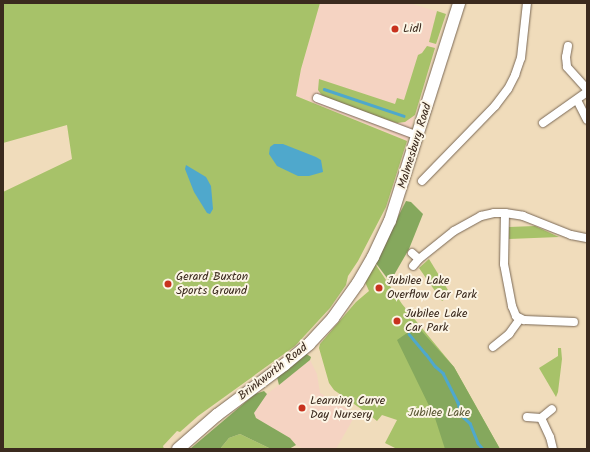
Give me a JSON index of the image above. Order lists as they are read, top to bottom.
{
  "streets": {
    "main road": ["Malmesbury Road", "Brinkworth Road"]
  },
  "crossings": [
    ["Malmesbury Road", "Brinkworth Road"]
  ],
  "parks": ["Jubilee Lake"],
  "places": [
    "Lidl",
    "Gerard Buxton Sports Ground",
    "Jubilee Lake Overflow Car Park",
    "Jubilee Lake Car Park",
    "Learning Curve Day Nursery"
  ]
}
